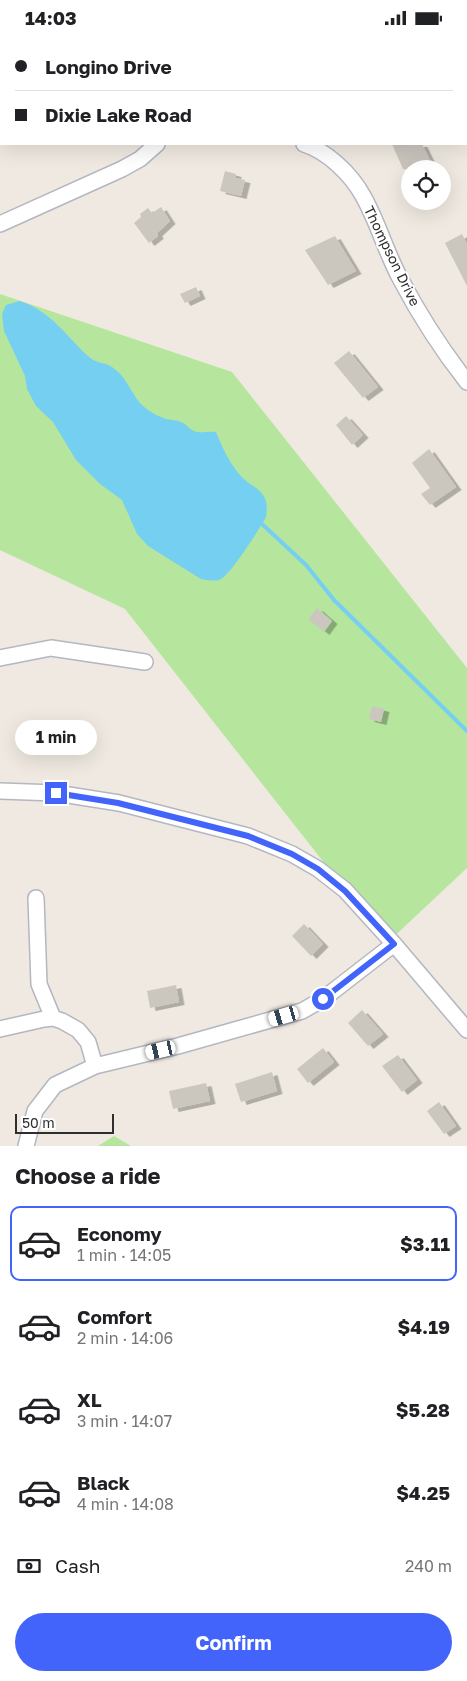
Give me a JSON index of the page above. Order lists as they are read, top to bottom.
{
  "streets": {
    "street": ["Thompson Drive"]
  },
  "scale_bar": "50 m",
  "page": {
    "status": "14:03",
    "banner": ["Longino Drive", "Dixie Lake Road"],
    "bubble": "1 min",
    "scale": "50 m",
    "heading": "Choose a ride",
    "list": [
      {
        "name": "Economy",
        "note": "1 min · 14:05",
        "value": "$3.11"
      },
      {
        "name": "Comfort",
        "note": "2 min · 14:06",
        "value": "$4.19"
      },
      {
        "name": "XL",
        "note": "3 min · 14:07",
        "value": "$5.28"
      },
      {
        "name": "Black",
        "note": "4 min · 14:08",
        "value": "$4.25"
      }
    ],
    "pay": ["Cash", "240 m"],
    "buttons": "Confirm"
  }
}
